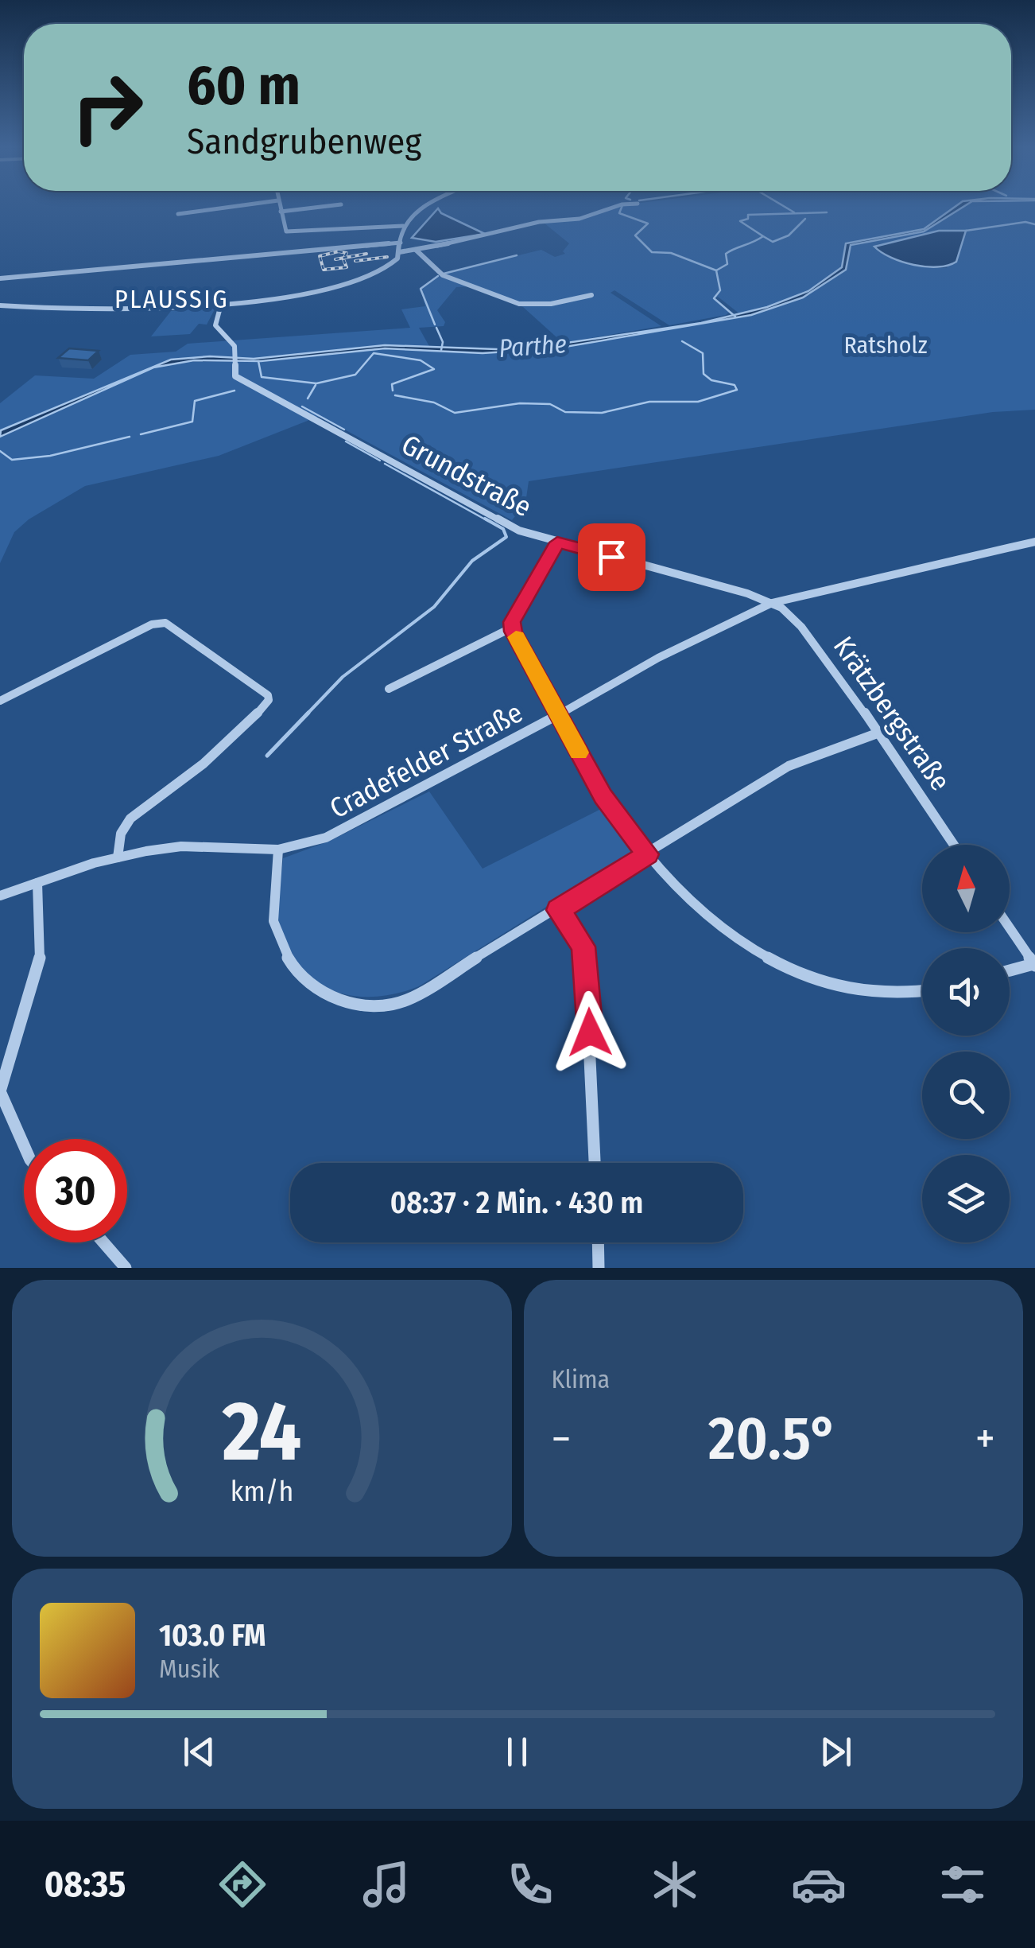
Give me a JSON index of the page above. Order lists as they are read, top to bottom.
{
  "streets": {
    "street": ["Grundstraße", "Krätzbergstraße", "Cradefelder Straße"]
  },
  "crossings": [
    ["Grundstraße", "Krätzbergstraße"],
    ["Grundstraße", "Cradefelder Straße"],
    ["Krätzbergstraße", "Cradefelder Straße"]
  ],
  "districts": ["PLAUSSIG"],
  "water": ["Parthe"],
  "parks": ["Ratsholz"],
  "north": "top",
  "page": {
    "turn": ["60 m", "Sandgrubenweg"],
    "limit": "30",
    "trip": "08:37 · 2 Min. · 430 m",
    "tile": "Klima",
    "heat": ["−", "20.5°", "+"],
    "song": ["103.0 FM", "Musik"],
    "tabs": "08:35",
    "gauge": ["24", "km/h"]
  }
}
